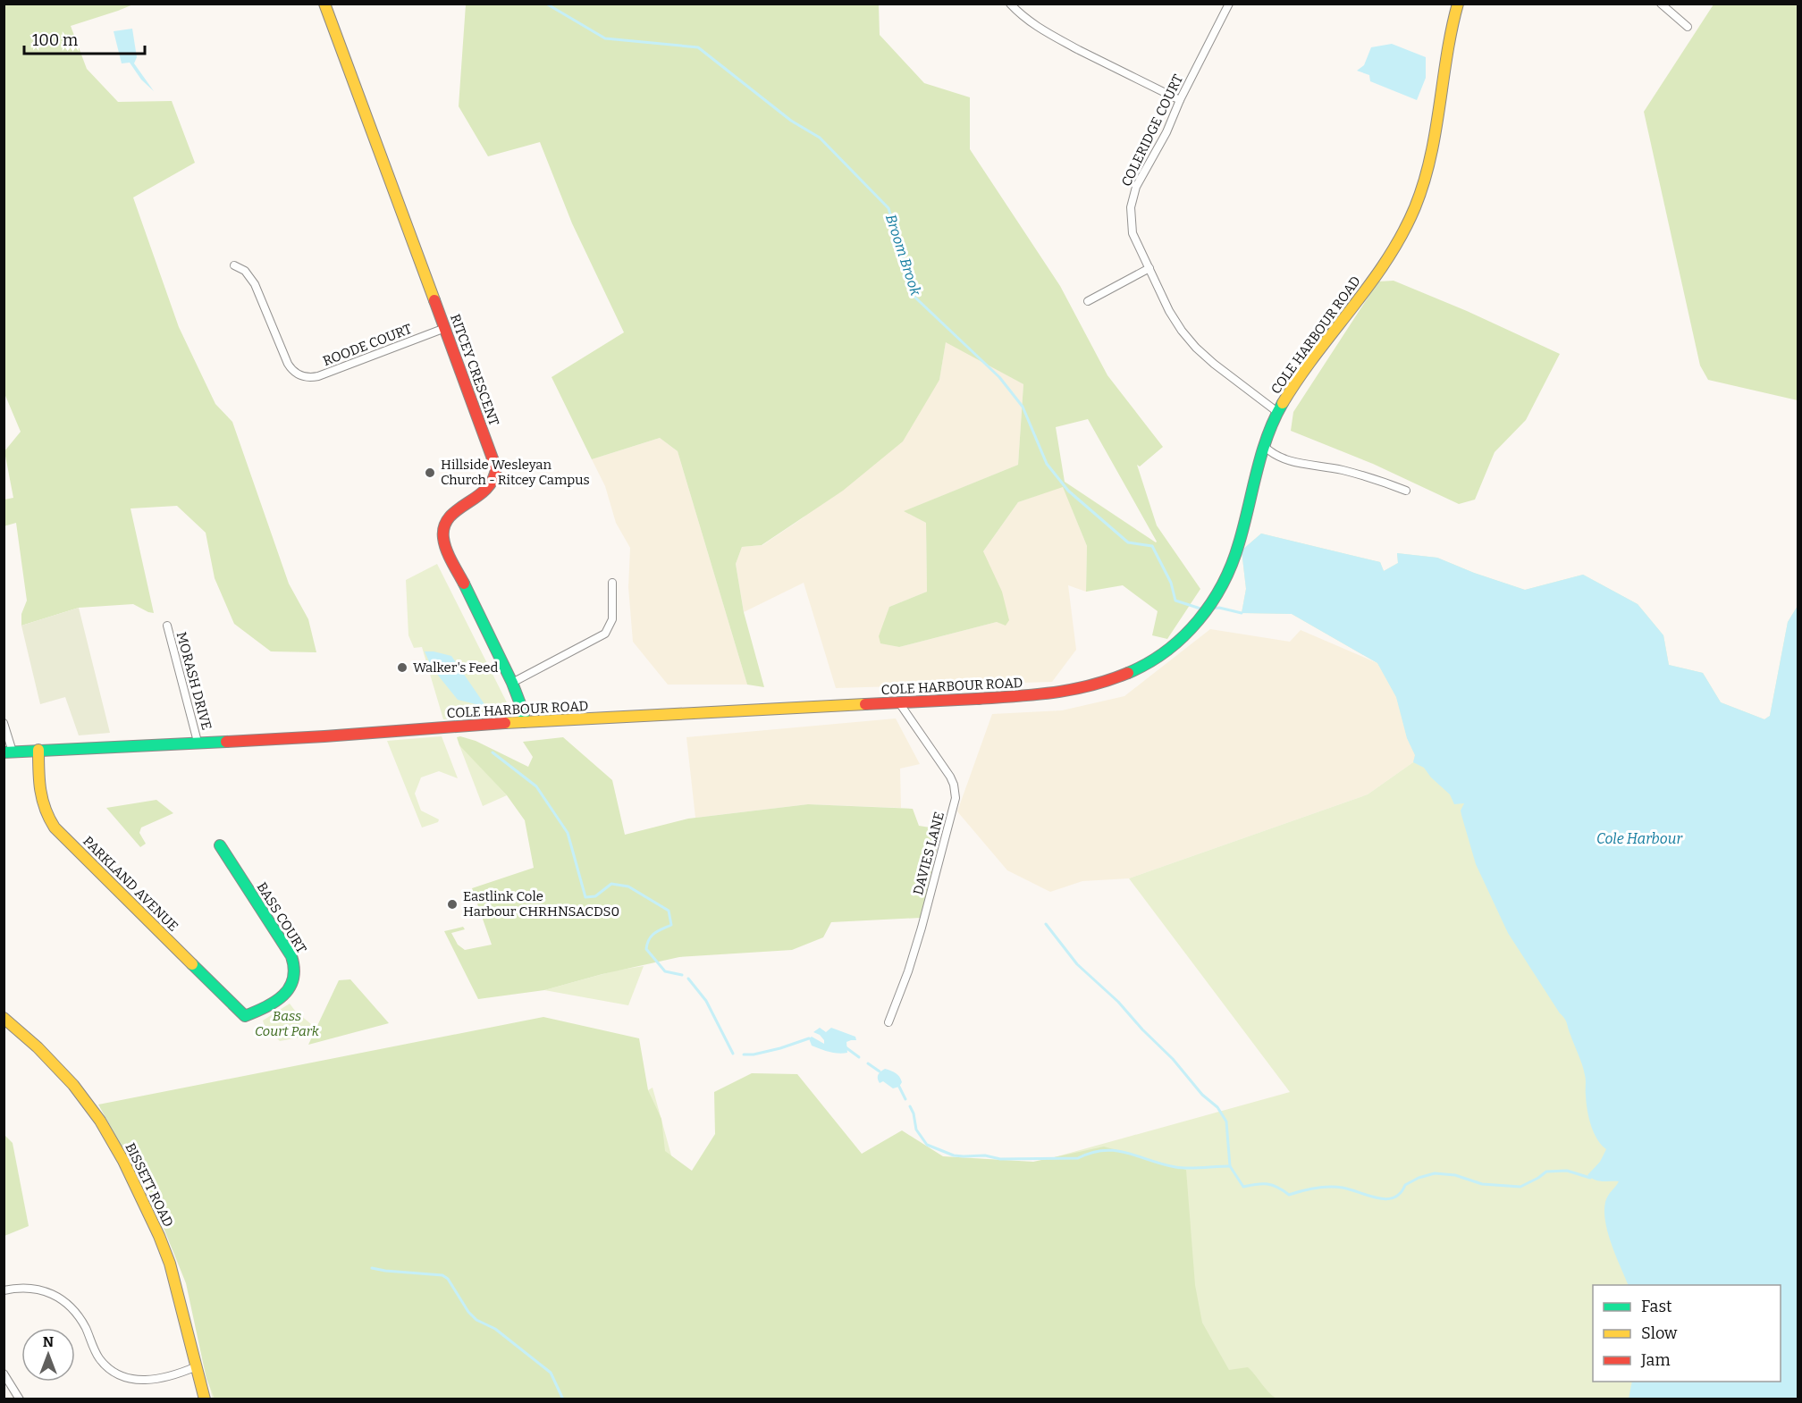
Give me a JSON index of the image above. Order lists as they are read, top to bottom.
{
  "streets": {
    "main road": [
      "COLE HARBOUR ROAD",
      "RITCEY CRESCENT",
      "PARKLAND AVENUE",
      "BASS COURT",
      "BISSETT ROAD"
    ],
    "street": [
      "COLERIDGE COURT",
      "ROODE COURT",
      "MORASH DRIVE",
      "DAVIES LANE"
    ]
  },
  "crossings": [
    ["COLERIDGE COURT", "COLE HARBOUR ROAD"],
    ["COLE HARBOUR ROAD", "RITCEY CRESCENT"],
    ["COLE HARBOUR ROAD", "MORASH DRIVE"],
    ["COLE HARBOUR ROAD", "DAVIES LANE"],
    ["COLE HARBOUR ROAD", "PARKLAND AVENUE"],
    ["ROODE COURT", "RITCEY CRESCENT"],
    ["PARKLAND AVENUE", "BASS COURT"]
  ],
  "water": ["Broom Brook", "Cole Harbour"],
  "parks": ["Bass Court Park"],
  "places": ["Hillside Wesleyan Church - Ritcey Campus", "Walker's Feed", "Eastlink Cole Harbour CHRHNSACDS0"],
  "legend": ["Fast", "Slow", "Jam"],
  "scale_bar": "100 m",
  "north": "top"
}
